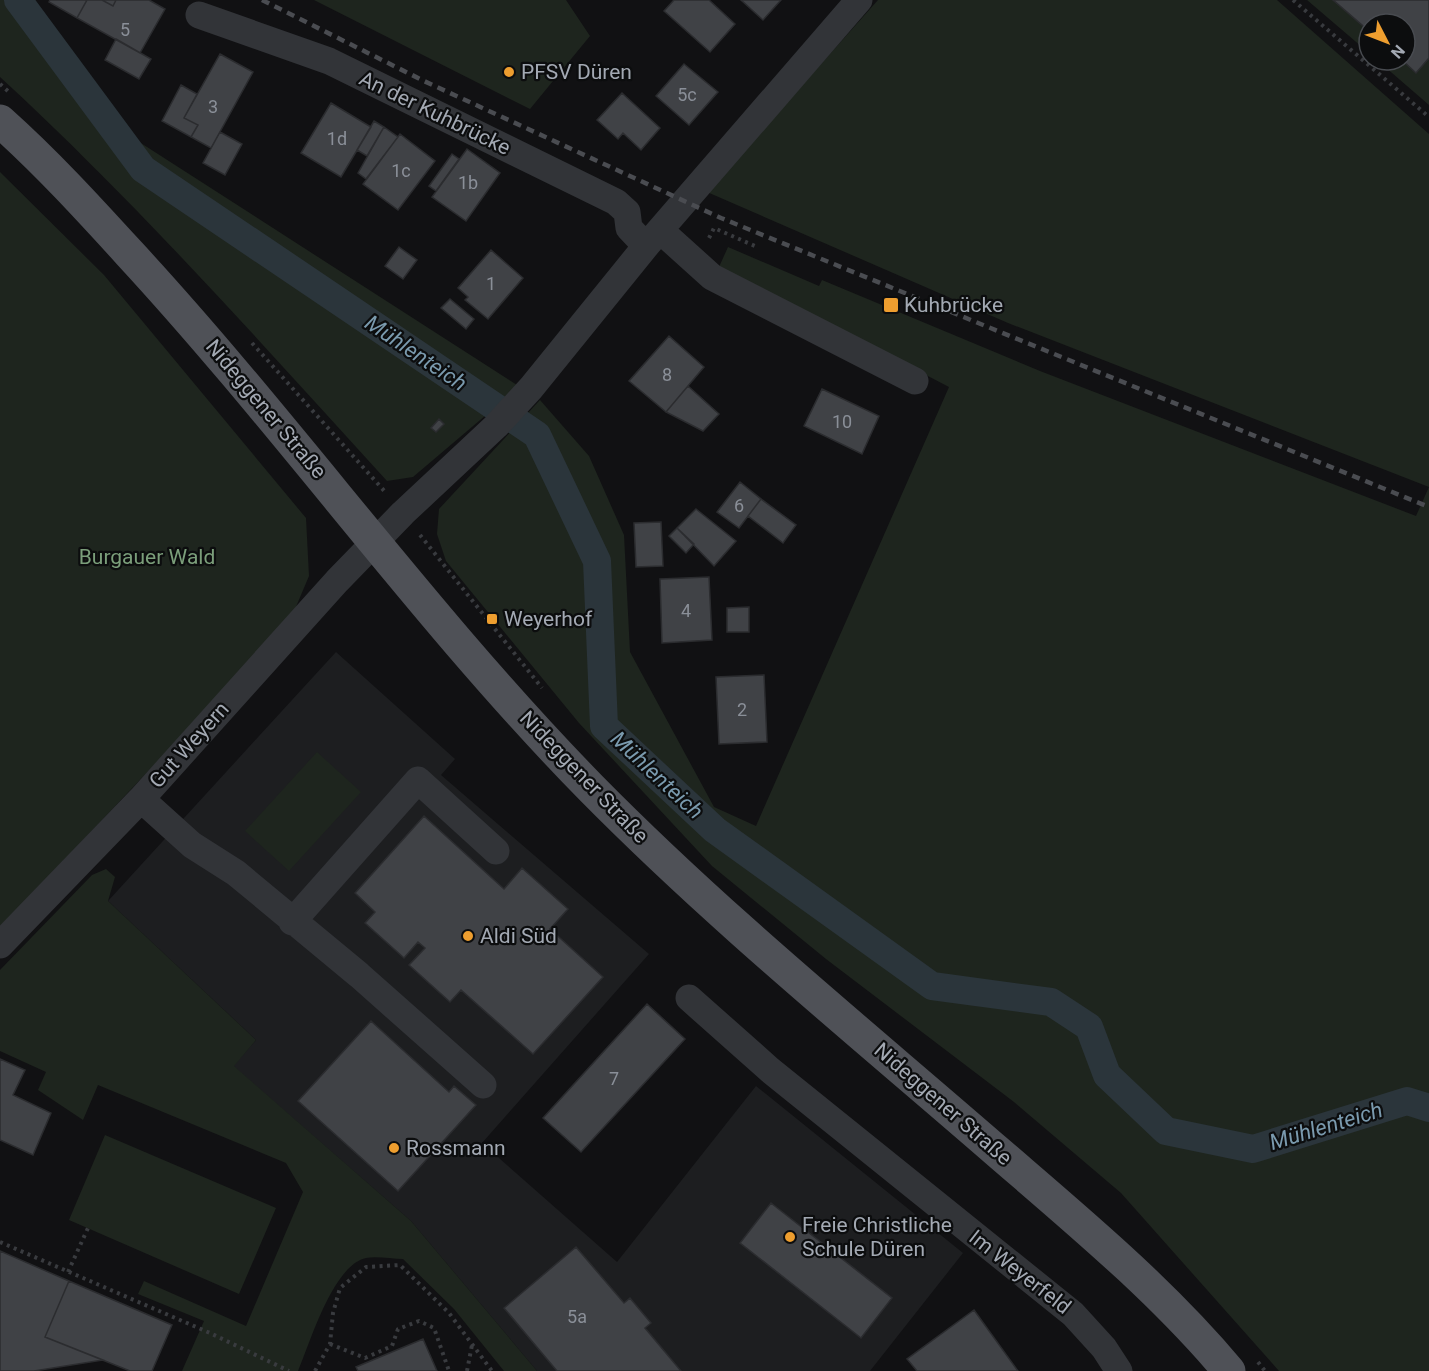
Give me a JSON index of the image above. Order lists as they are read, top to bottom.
{
  "streets": {
    "main road": ["Nideggener Straße"],
    "street": ["An der Kuhbrücke", "Gut Weyern", "Im Weyerfeld"]
  },
  "crossings": [
    ["Nideggener Straße", "Gut Weyern"]
  ],
  "water": ["Mühlenteich"],
  "parks": ["Burgauer Wald"],
  "places": {
    "other": [
      "PFSV Düren",
      "Aldi Süd",
      "Rossmann",
      "Freie Christliche Schule Düren"
    ],
    "transit": ["Kuhbrücke", "Weyerhof"]
  },
  "house_numbers": [
    "5",
    "5c",
    "3",
    "1d",
    "1c",
    "1b",
    "1",
    "8",
    "10",
    "6",
    "4",
    "2",
    "7",
    "5a"
  ],
  "north": "bottom right"
}
